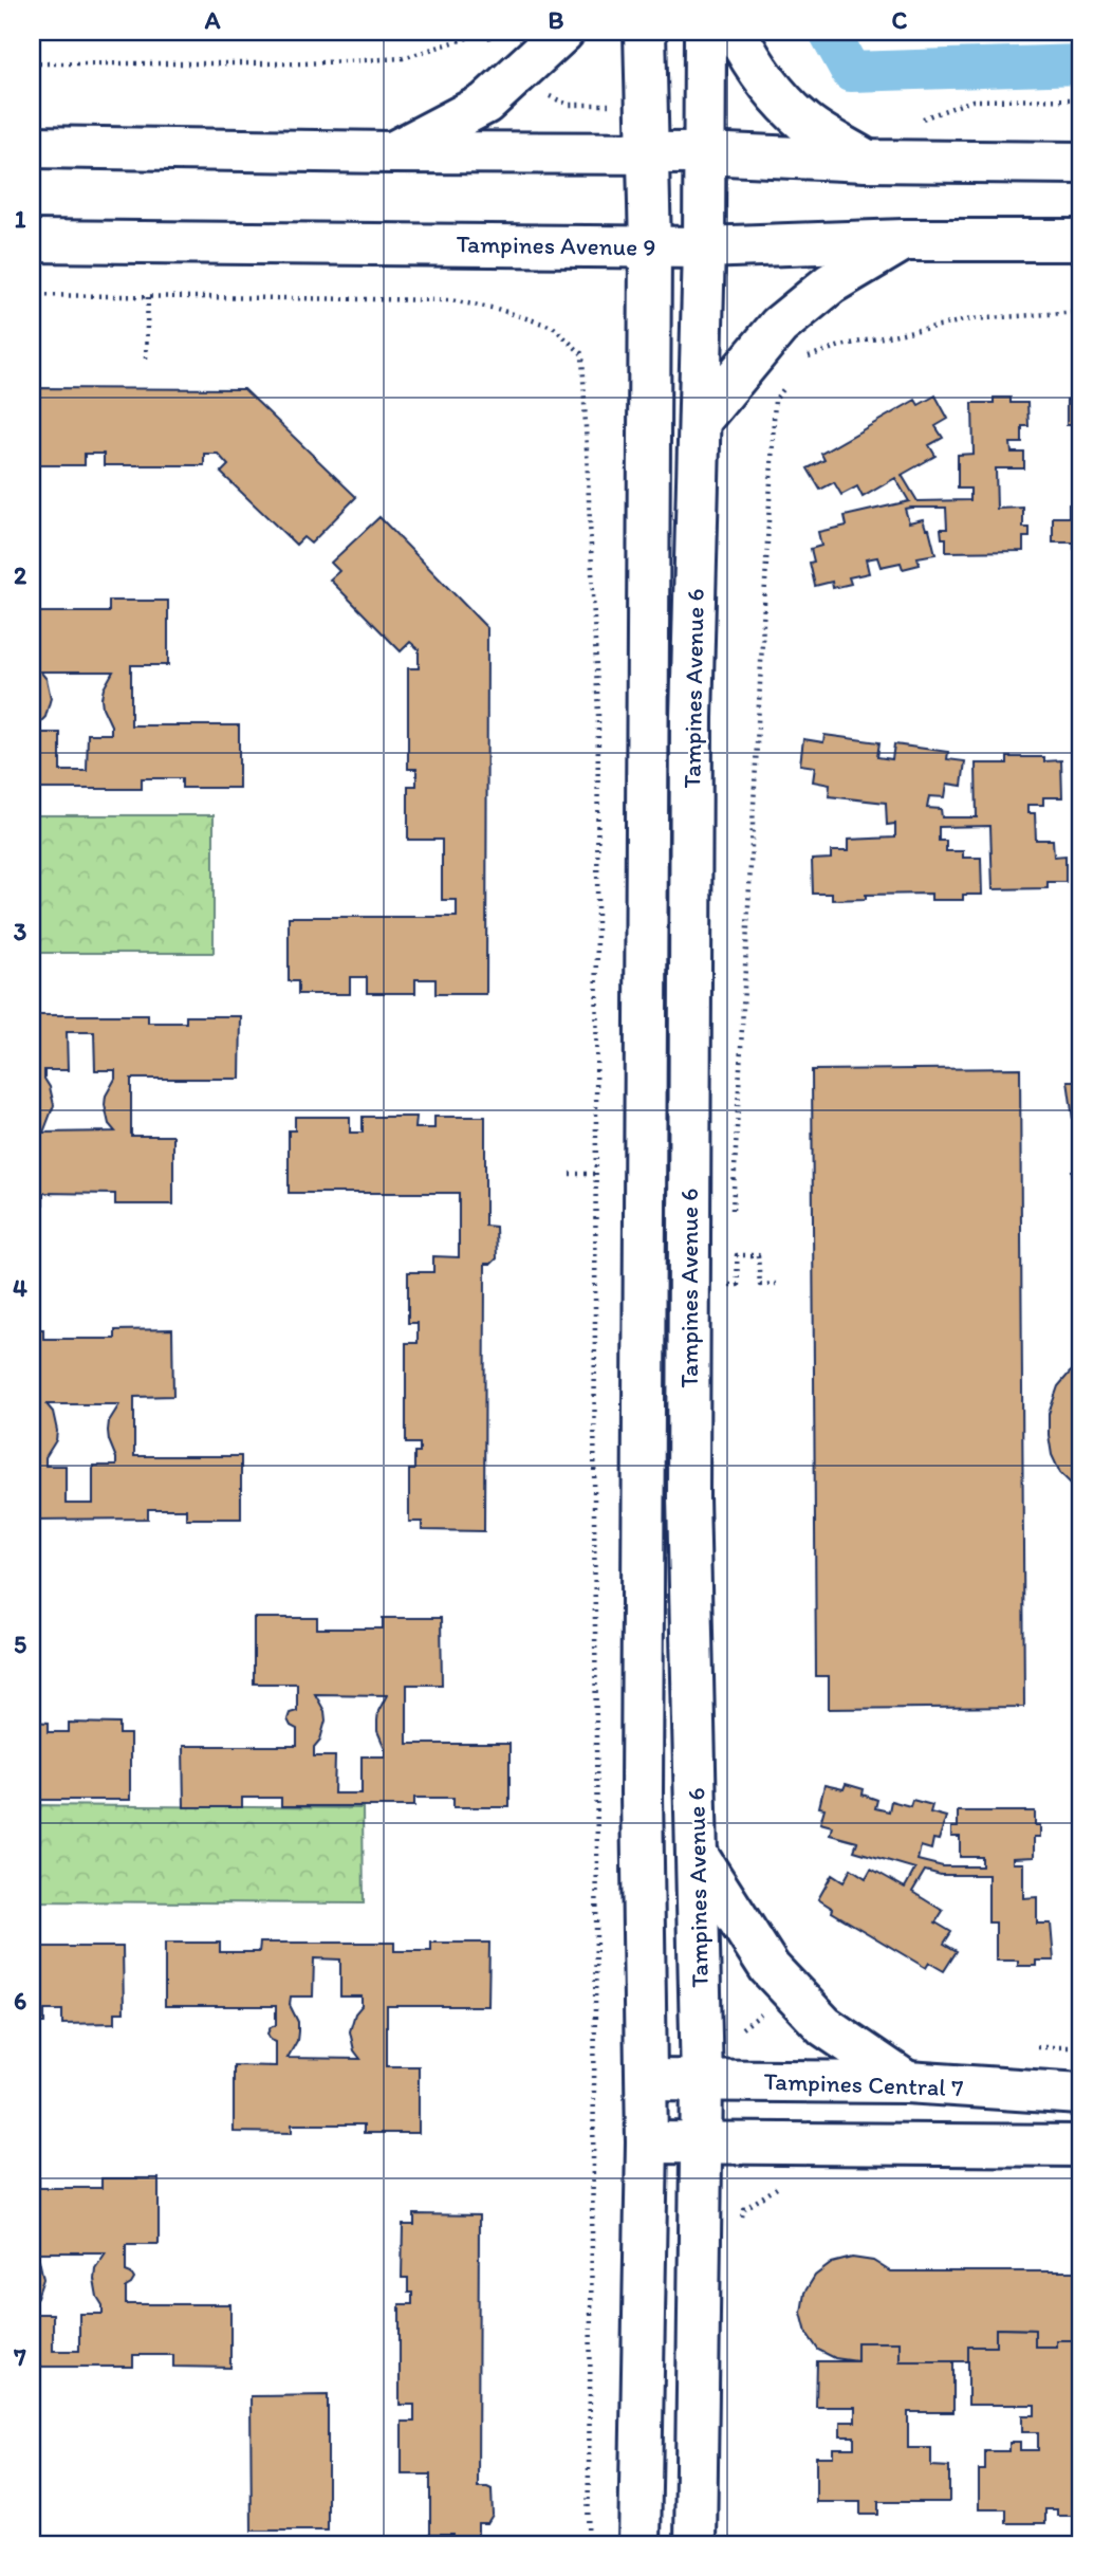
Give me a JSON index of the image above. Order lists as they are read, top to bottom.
{
  "streets": {
    "street": ["Tampines Avenue 9", "Tampines Avenue 6", "Tampines Central 7"]
  },
  "crossings": [
    ["Tampines Avenue 9", "Tampines Avenue 6"],
    ["Tampines Avenue 6", "Tampines Central 7"]
  ],
  "grid": {
    "columns": ["A", "B", "C"],
    "rows": [
      "1",
      "2",
      "3",
      "4",
      "5",
      "6",
      "7"
    ]
  }
}
